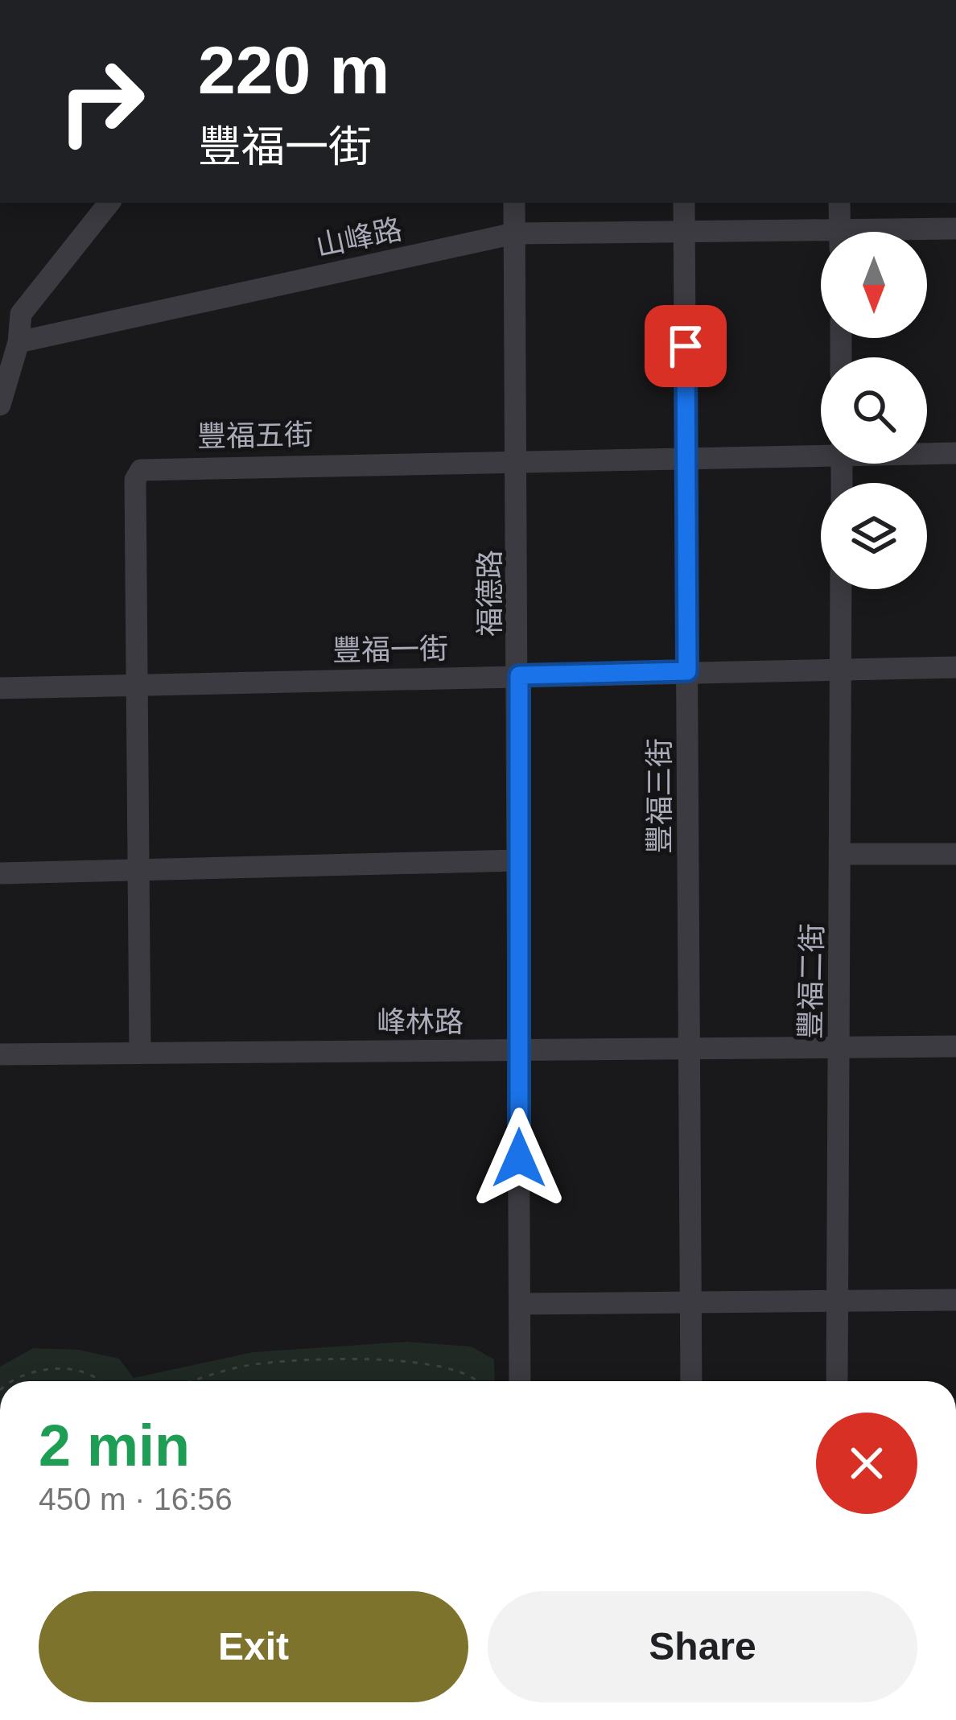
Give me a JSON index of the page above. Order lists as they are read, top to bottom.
{
  "streets": {
    "street": [
      "山峰路",
      "豐福五街",
      "福德路",
      "豐福一街",
      "豐福三街",
      "豐福二街",
      "峰林路"
    ]
  },
  "crossings": [
    ["山峰路", "福德路"],
    ["山峰路", "豐福三街"],
    ["豐福五街", "福德路"],
    ["豐福五街", "豐福一街"],
    ["豐福五街", "豐福三街"],
    ["豐福五街", "峰林路"],
    ["福德路", "豐福一街"],
    ["福德路", "峰林路"],
    ["豐福一街", "豐福三街"],
    ["豐福一街", "豐福二街"],
    ["豐福三街", "峰林路"],
    ["豐福二街", "峰林路"]
  ],
  "north": "bottom",
  "page": {
    "turn": ["220 m", "豐福一街"],
    "heading": ["2 min", "450 m · 16:56"],
    "buttons": ["Exit", "Share"]
  }
}
